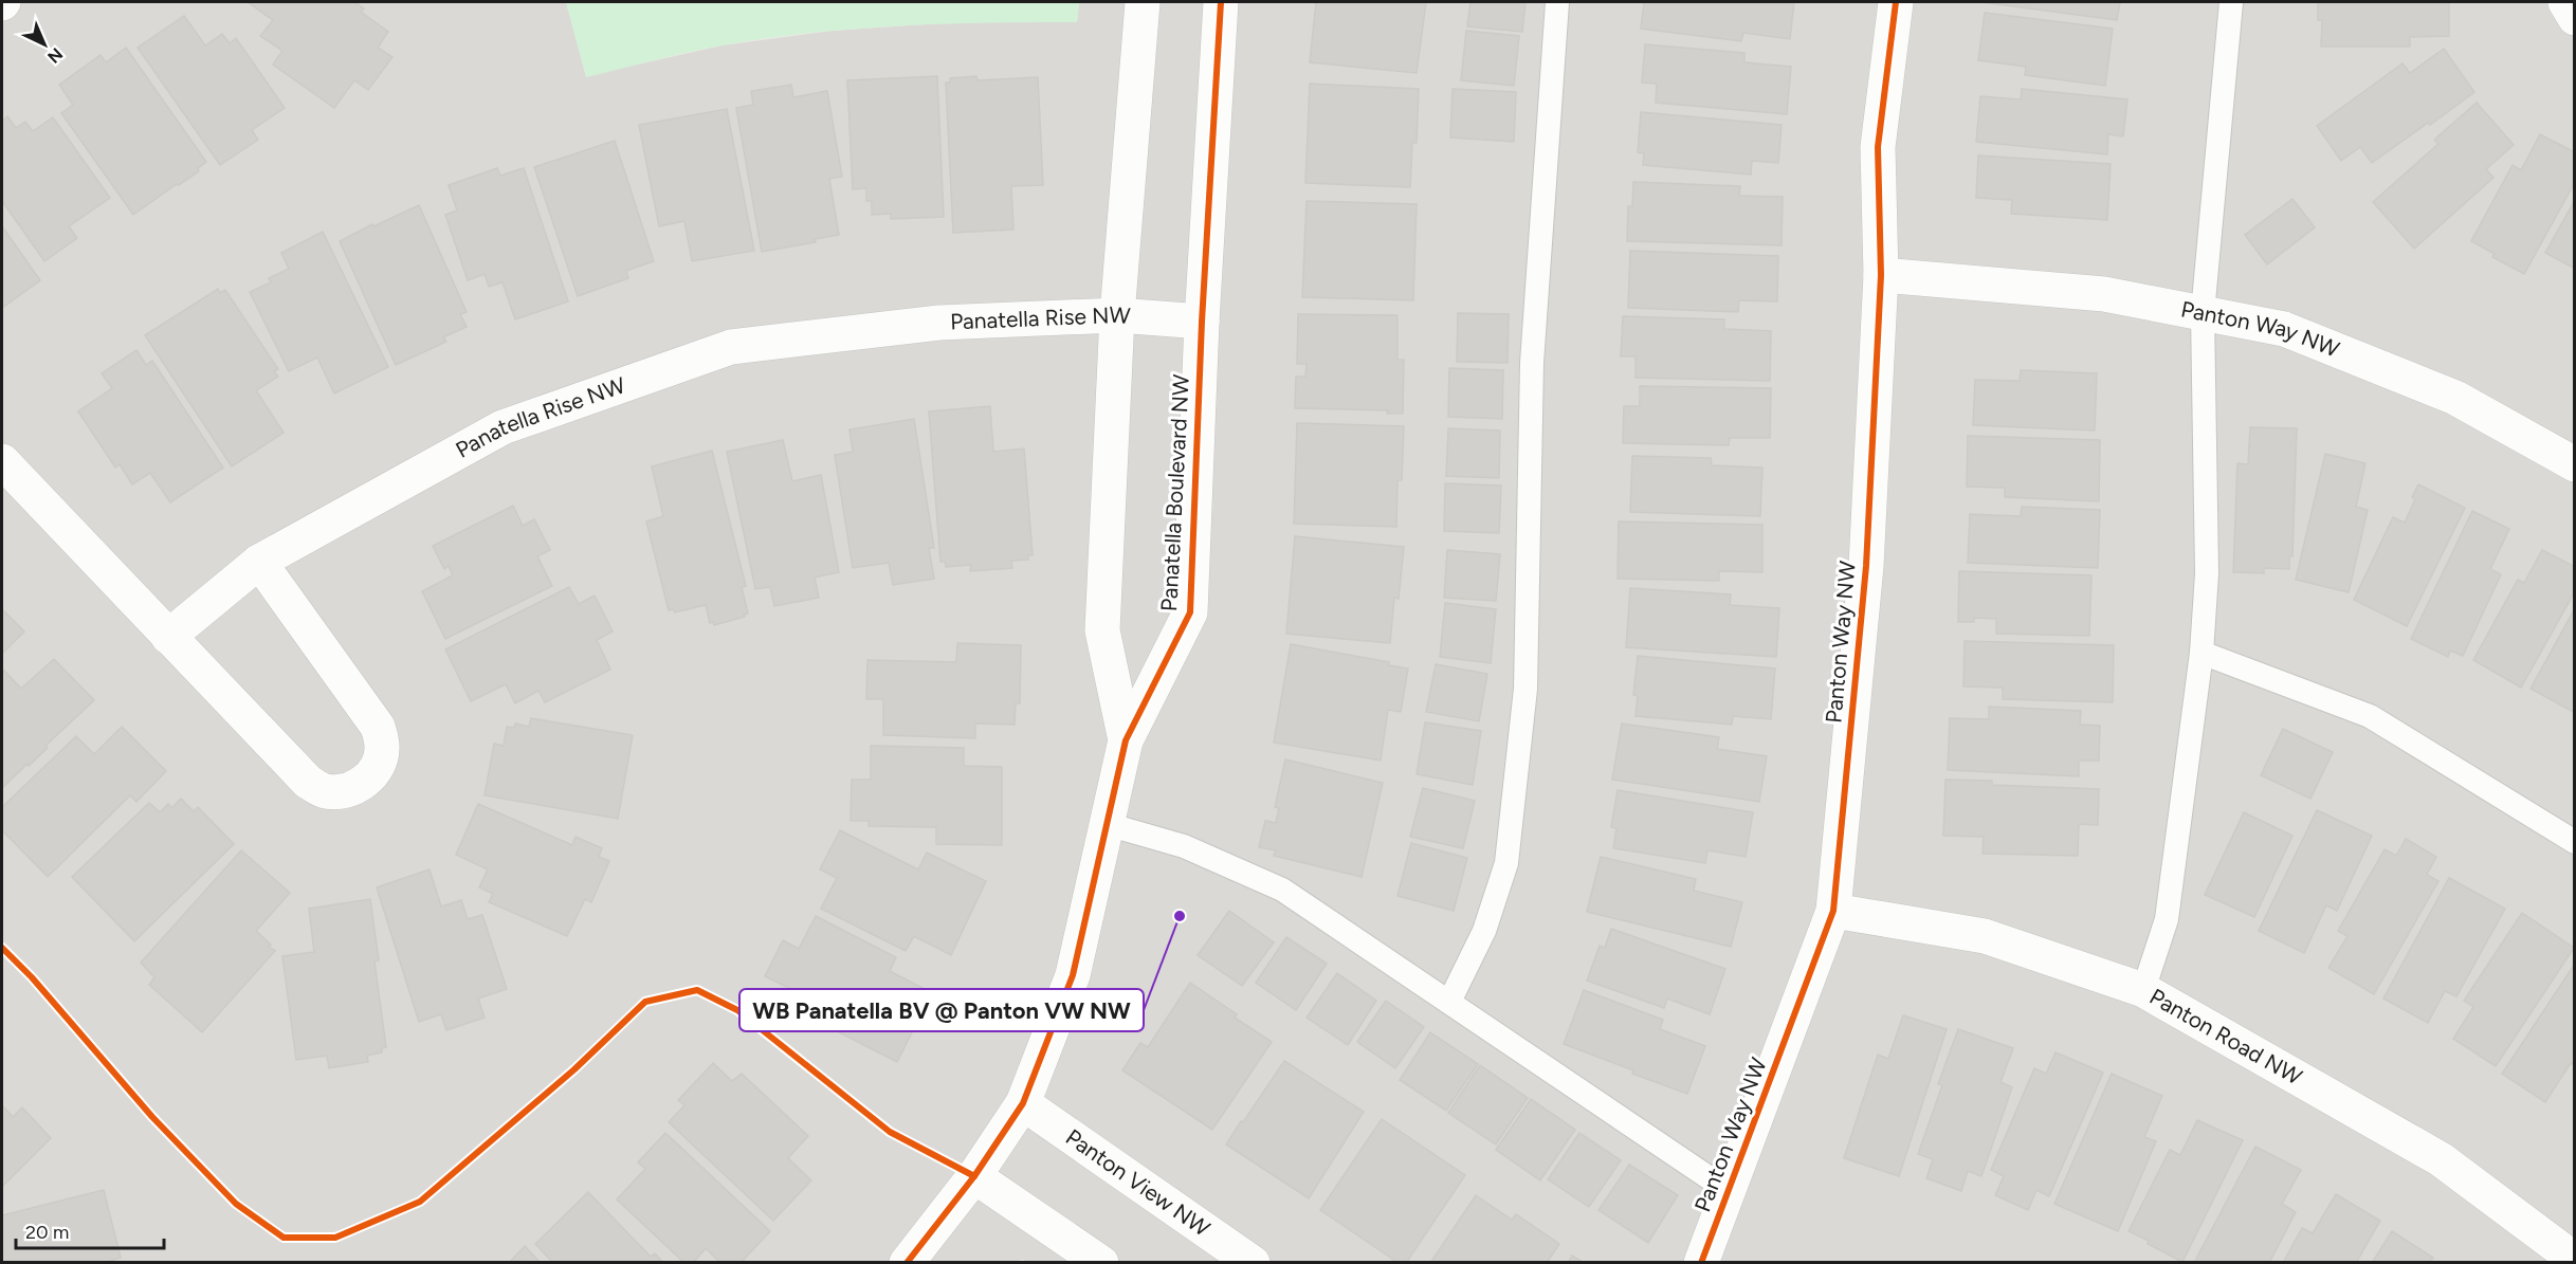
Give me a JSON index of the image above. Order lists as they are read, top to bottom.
{
  "streets": {
    "street": [
      "Panatella Rise NW",
      "Panton Way NW",
      "Panatella Boulevard NW",
      "Panton Road NW",
      "Panton View NW"
    ]
  },
  "crossings": [
    ["Panatella Rise NW", "Panatella Boulevard NW"],
    ["Panton Way NW", "Panton Road NW"],
    ["Panatella Boulevard NW", "Panton View NW"]
  ],
  "places": ["WB Panatella BV @ Panton VW NW"],
  "scale_bar": "20 m",
  "north": "bottom right"
}
